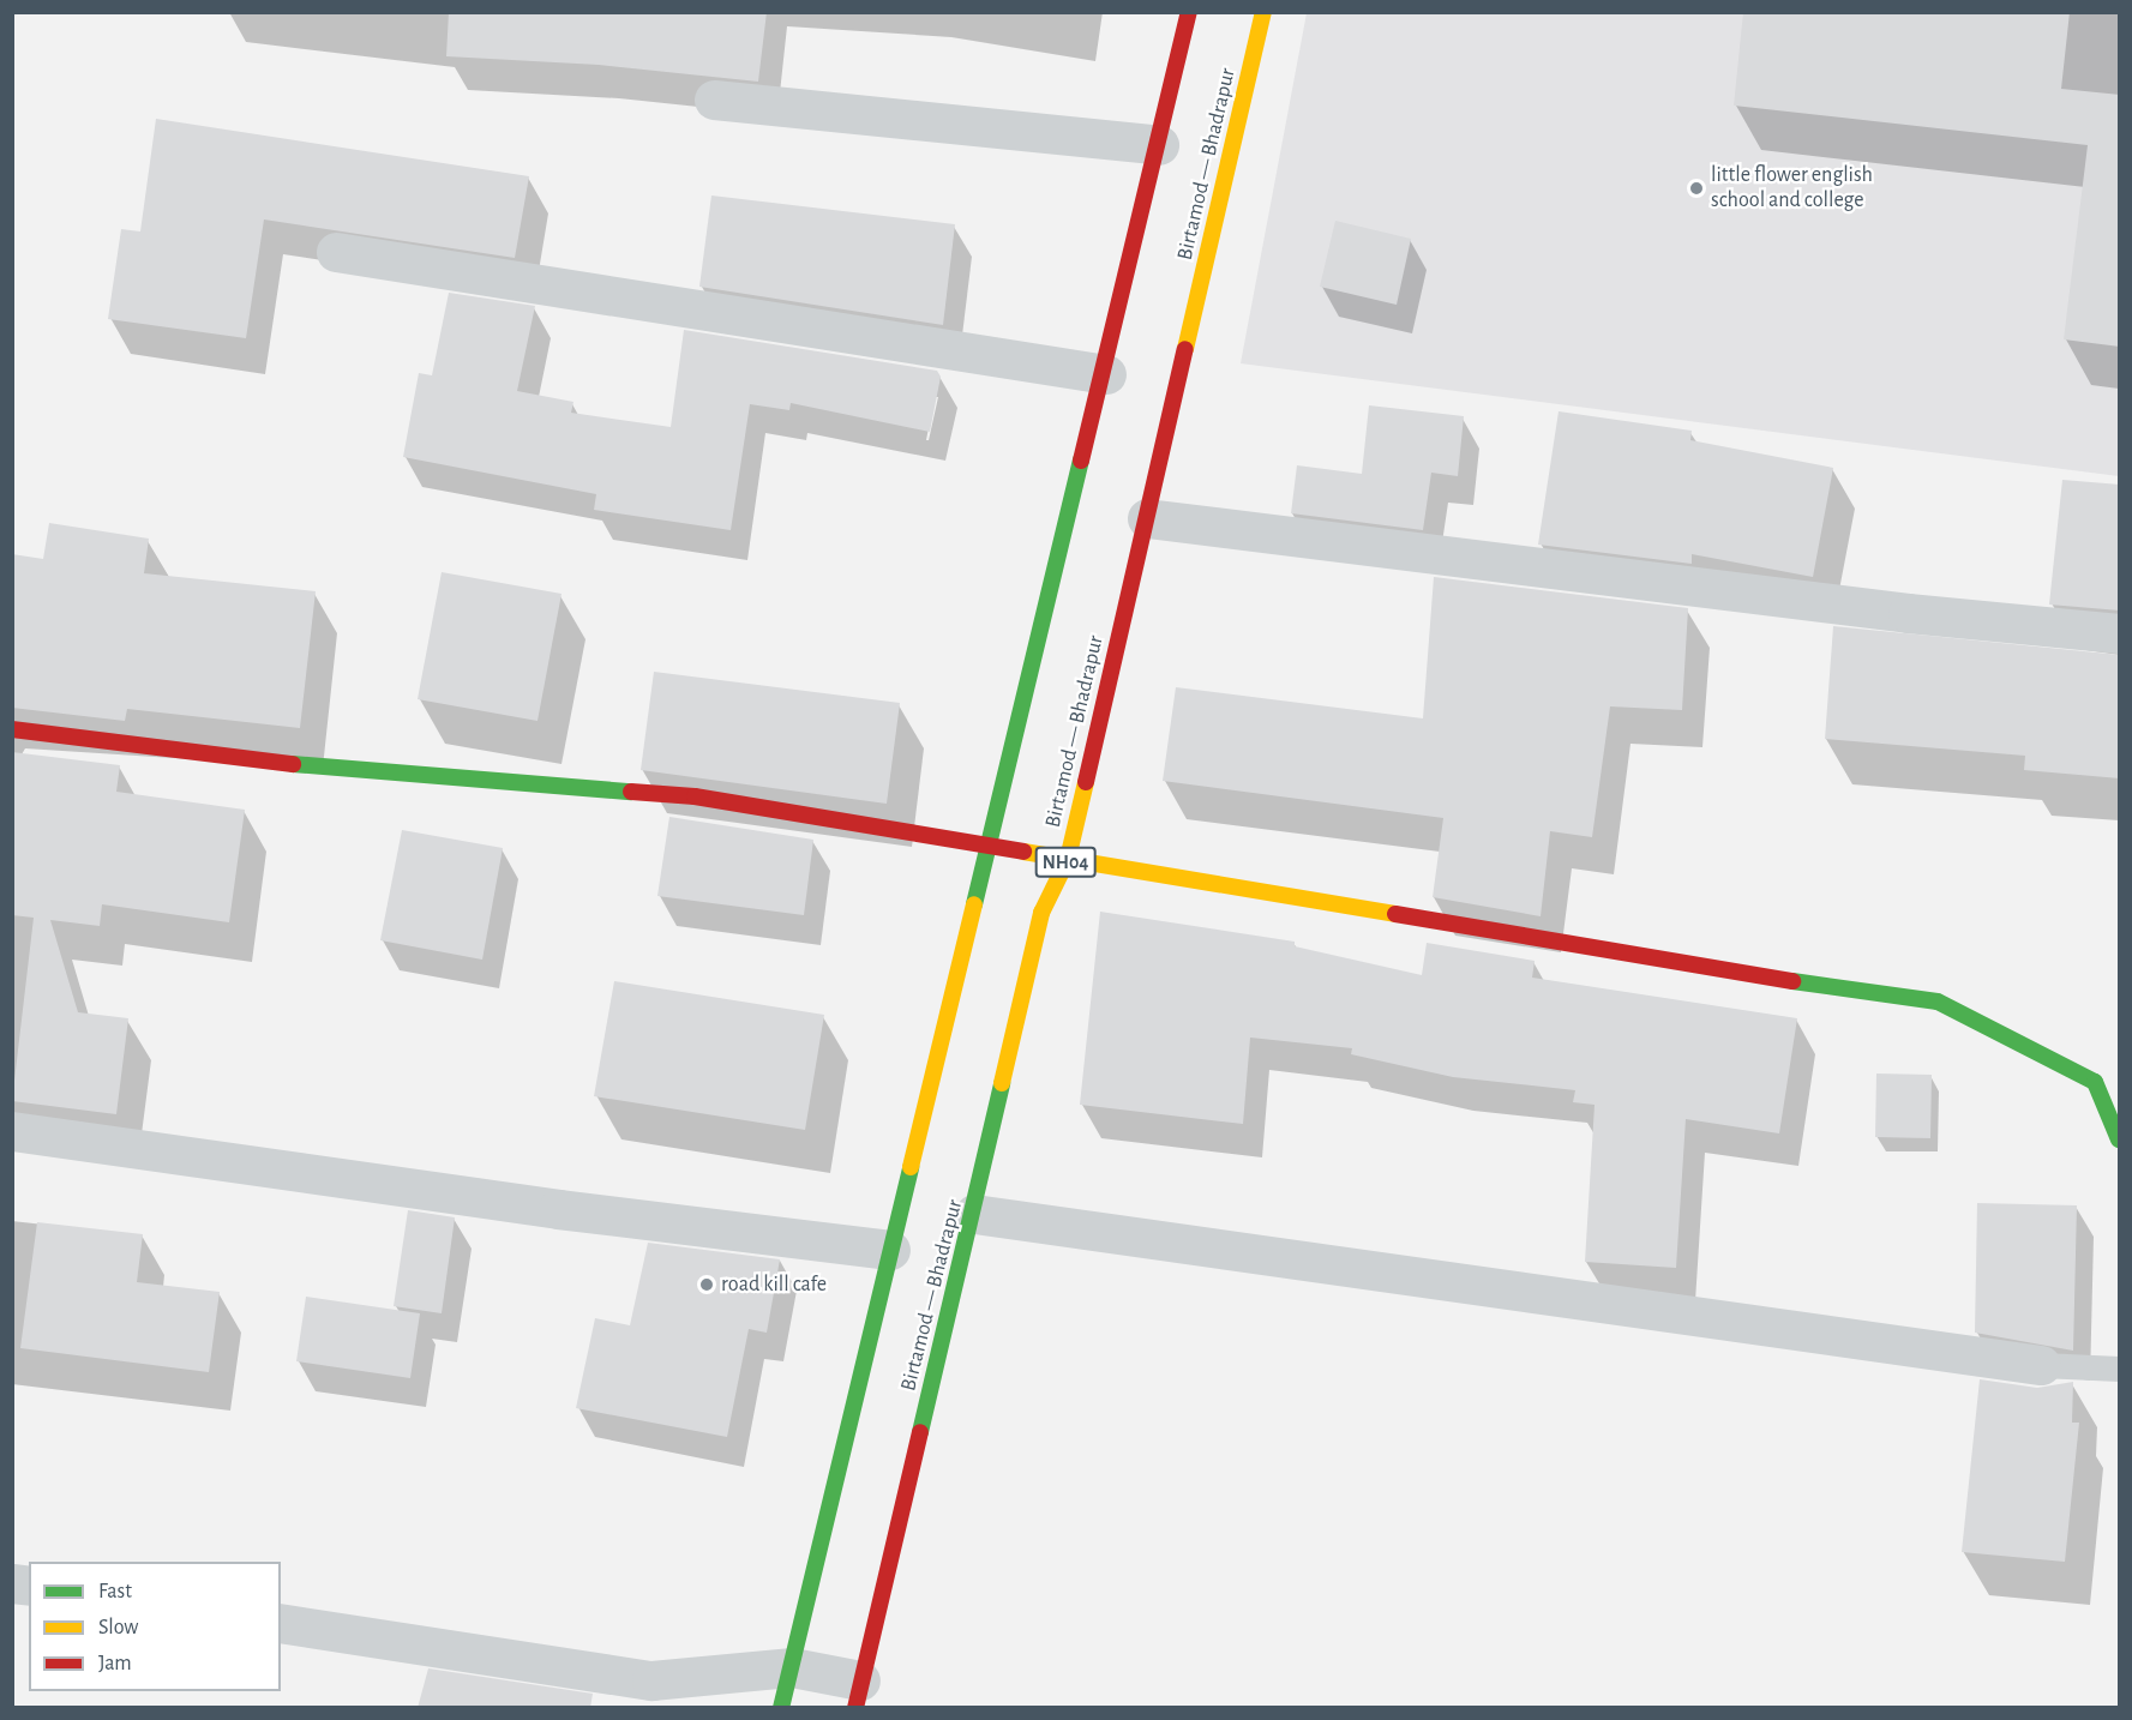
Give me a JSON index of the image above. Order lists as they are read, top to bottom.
{
  "streets": {
    "main road": ["Birtamod — Bhadrapur", "NH04"]
  },
  "places": ["little flower english school and college", "road kill cafe"],
  "legend": ["Fast", "Slow", "Jam"]
}
